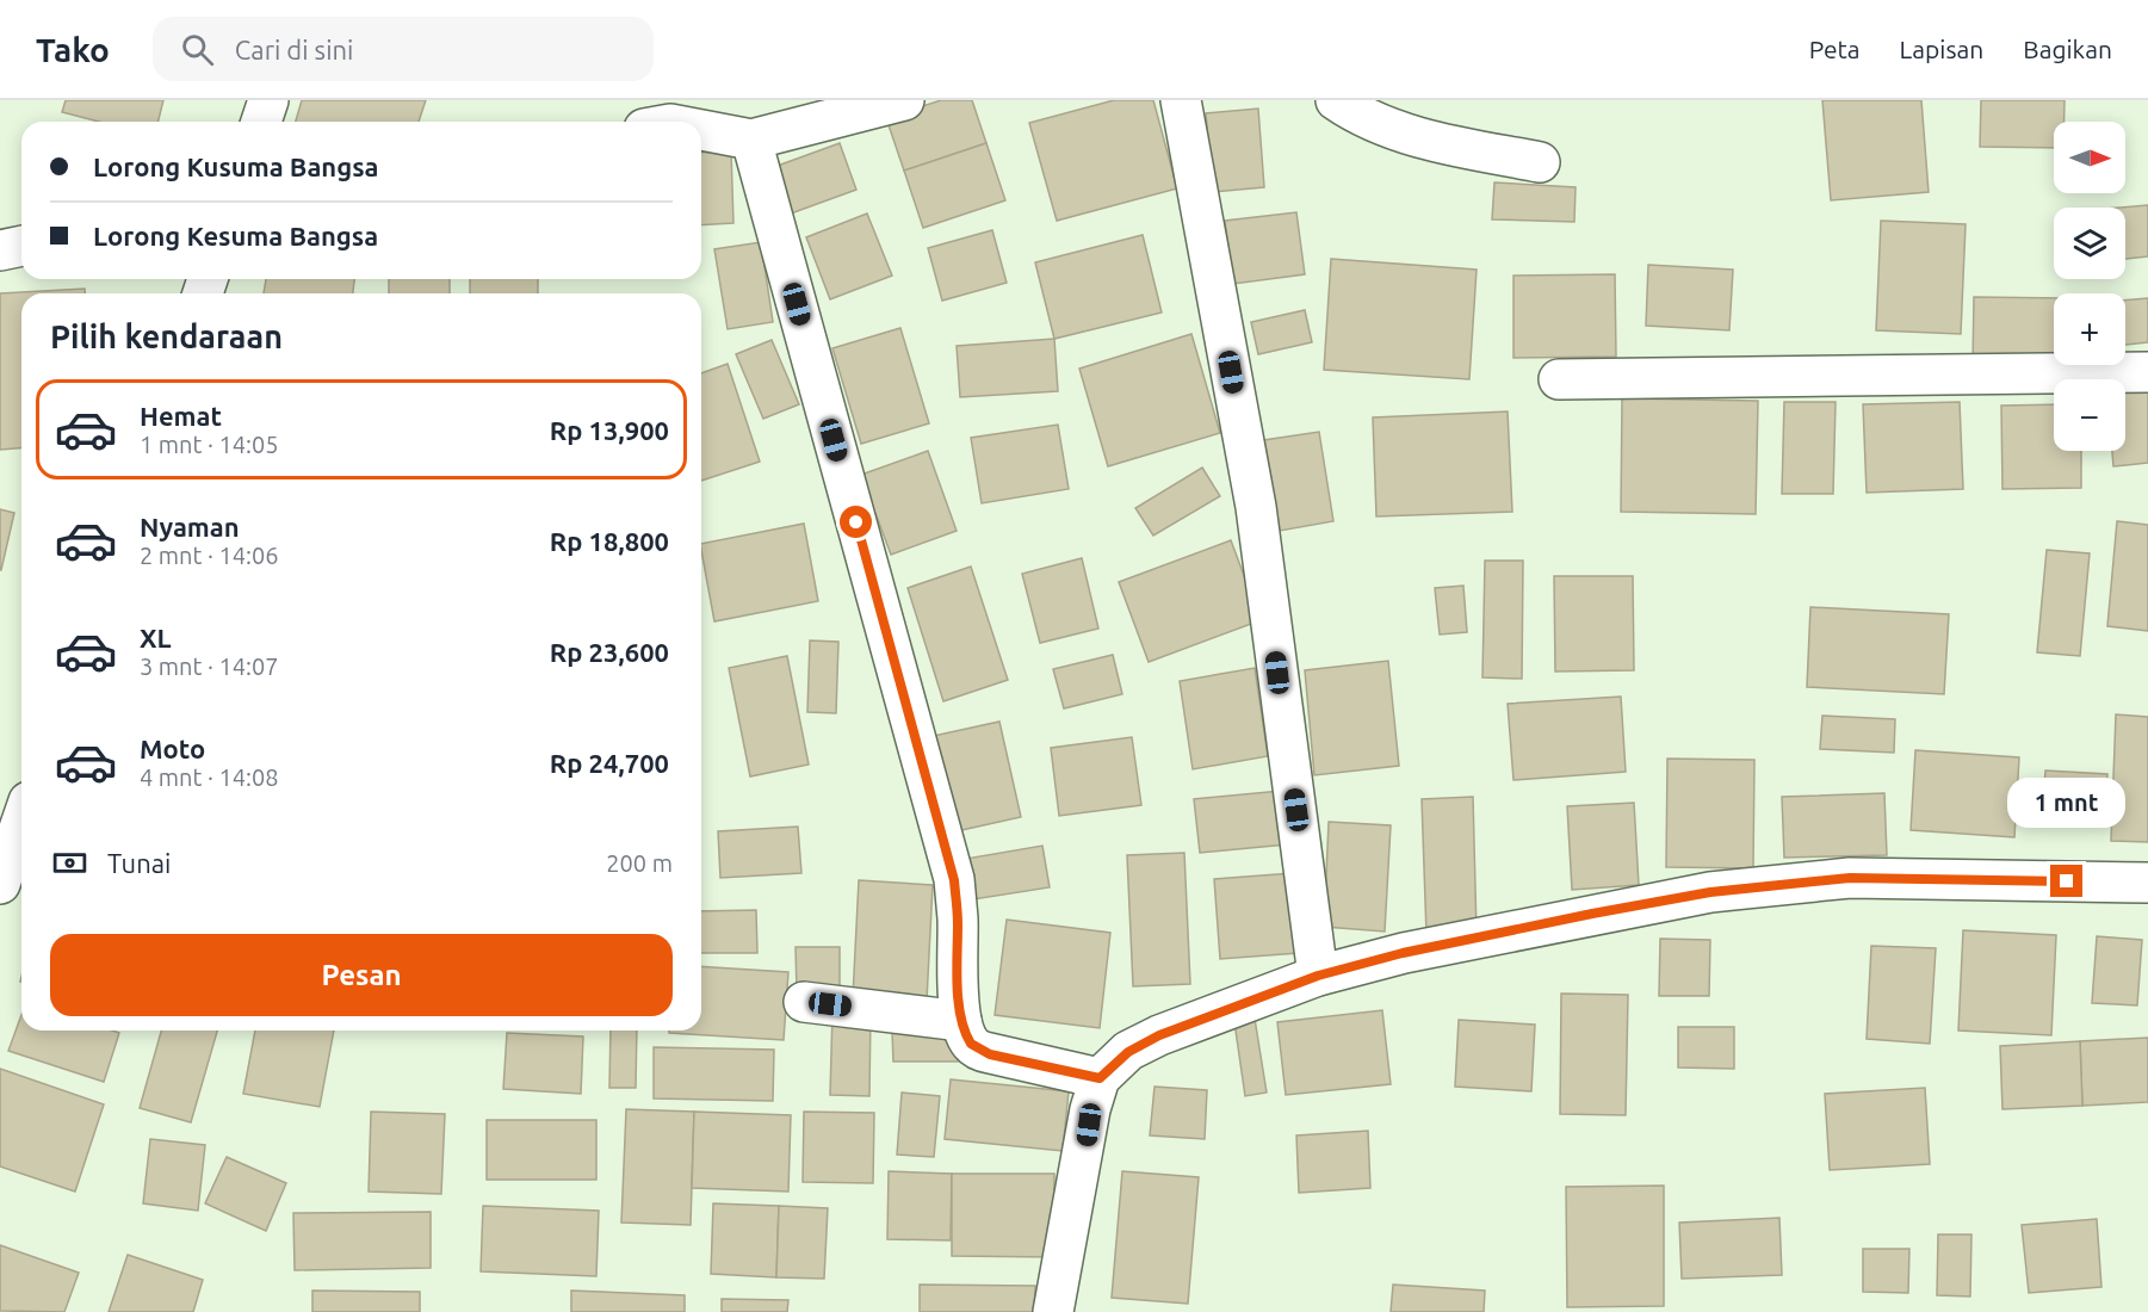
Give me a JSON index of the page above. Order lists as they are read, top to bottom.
{
  "north": "right",
  "page": {
    "header": "Tako",
    "search": "Cari di sini",
    "nav": ["Peta", "Lapisan", "Bagikan"],
    "map_buttons": ["+", "−"],
    "banner": ["Lorong Kusuma Bangsa", "Lorong Kesuma Bangsa"],
    "heading": "Pilih kendaraan",
    "list": [
      {
        "name": "Hemat",
        "note": "1 mnt · 14:05",
        "value": "Rp 13,900"
      },
      {
        "name": "Nyaman",
        "note": "2 mnt · 14:06",
        "value": "Rp 18,800"
      },
      {
        "name": "XL",
        "note": "3 mnt · 14:07",
        "value": "Rp 23,600"
      },
      {
        "name": "Moto",
        "note": "4 mnt · 14:08",
        "value": "Rp 24,700"
      }
    ],
    "bubble": "1 mnt",
    "pay": ["Tunai", "200 m"],
    "buttons": "Pesan"
  }
}
